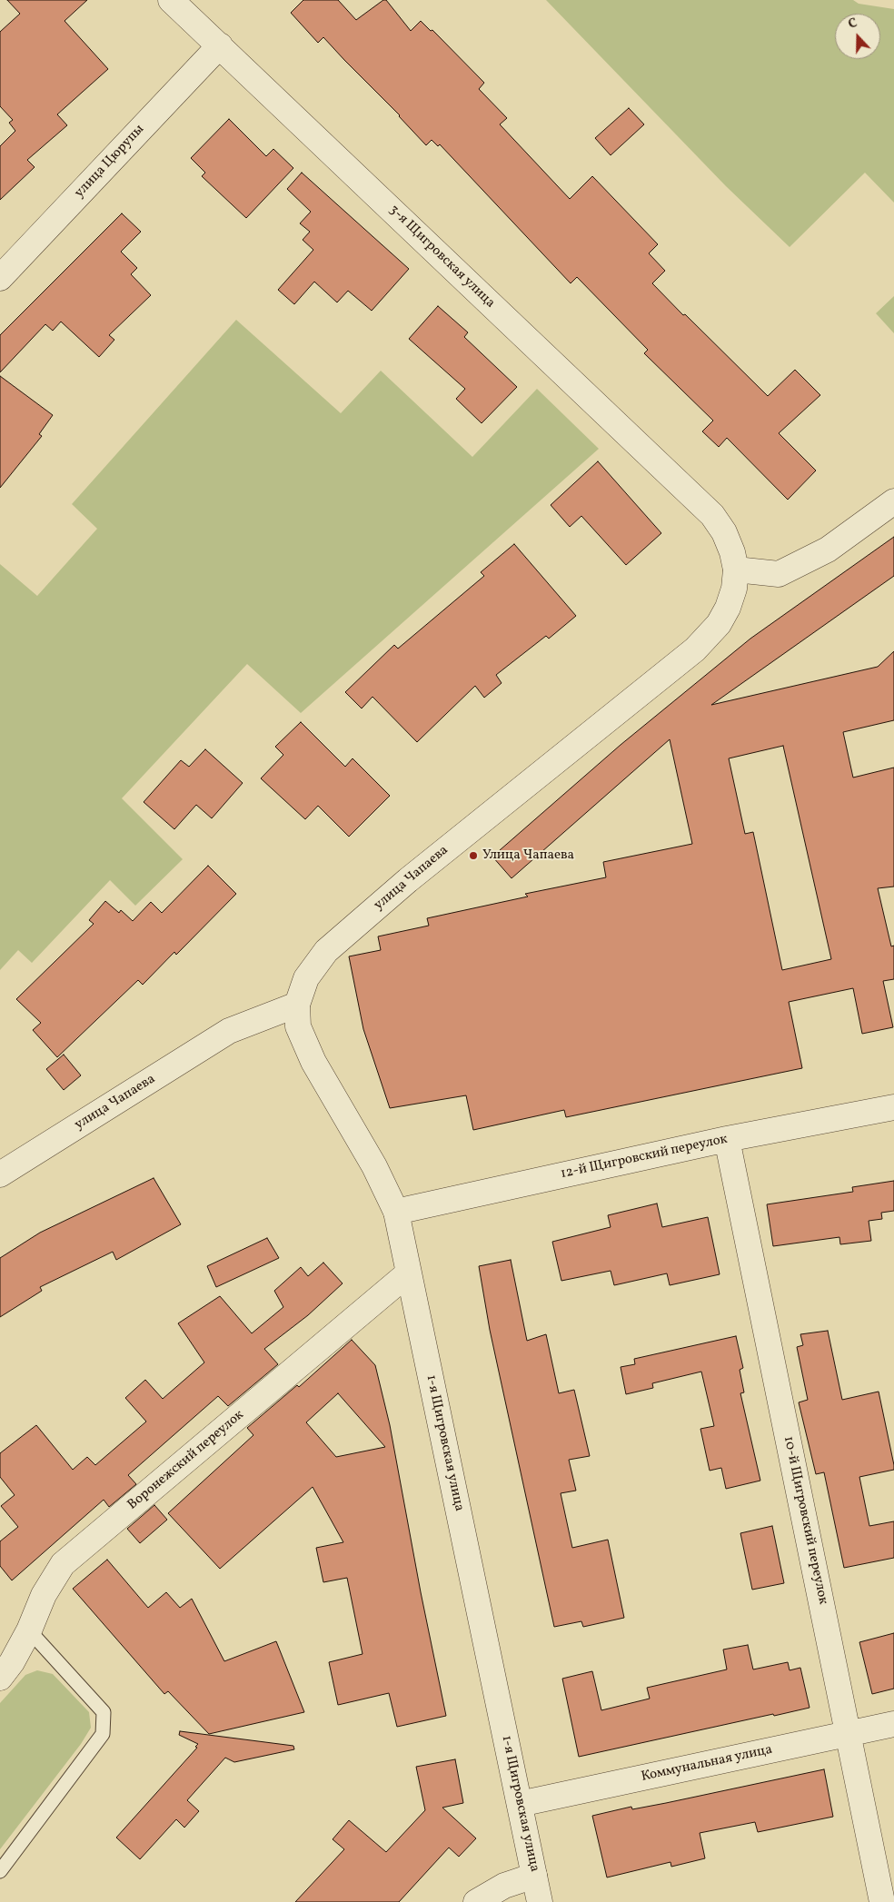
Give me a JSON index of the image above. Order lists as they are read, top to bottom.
{
  "streets": {
    "street": [
      "улица Цюрупы",
      "3-я Щигровская улица",
      "улица Чапаева",
      "12-й Щигровский переулок",
      "1-я Щигровская улица",
      "Воронежский переулок",
      "10-й Щигровский переулок",
      "Коммунальная улица"
    ]
  },
  "crossings": [
    ["улица Цюрупы", "3-я Щигровская улица"],
    ["3-я Щигровская улица", "улица Чапаева"],
    ["улица Чапаева", "1-я Щигровская улица"],
    ["12-й Щигровский переулок", "1-я Щигровская улица"],
    ["12-й Щигровский переулок", "10-й Щигровский переулок"],
    ["1-я Щигровская улица", "Воронежский переулок"],
    ["1-я Щигровская улица", "Коммунальная улица"],
    ["10-й Щигровский переулок", "Коммунальная улица"]
  ],
  "places": ["Улица Чапаева"],
  "north": "top"
}
